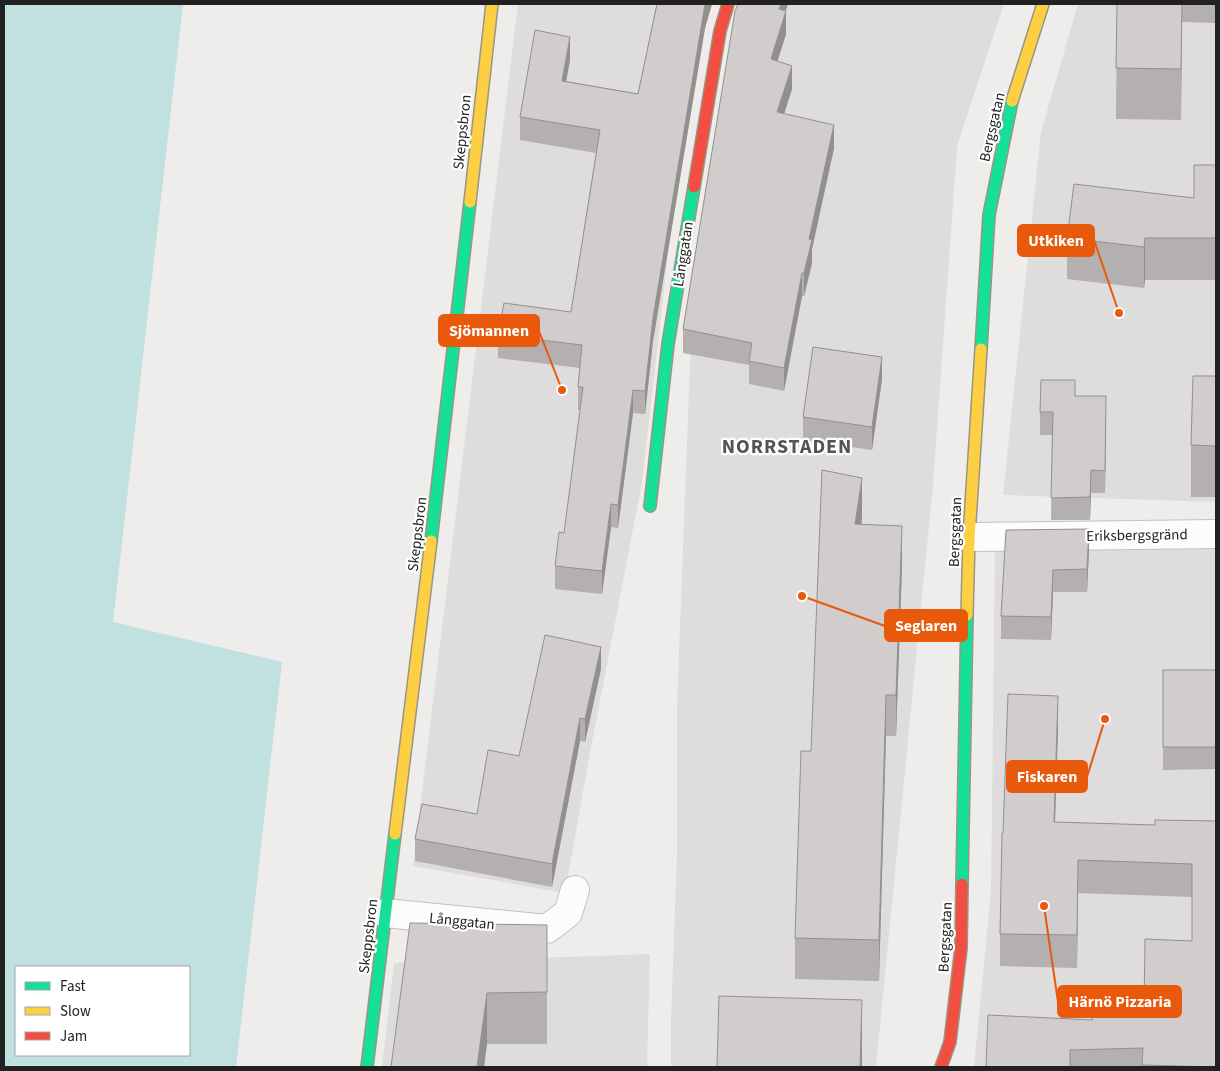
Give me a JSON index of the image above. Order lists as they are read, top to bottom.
{
  "streets": {
    "street": [
      "Bergsgatan",
      "Skeppsbron",
      "Långgatan",
      "Eriksbergsgränd"
    ]
  },
  "crossings": [
    ["Bergsgatan", "Eriksbergsgränd"],
    ["Skeppsbron", "Långgatan"]
  ],
  "districts": ["NORRSTADEN"],
  "places": [
    "Utkiken",
    "Sjömannen",
    "Seglaren",
    "Fiskaren",
    "Härnö Pizzaria"
  ],
  "legend": ["Fast", "Slow", "Jam"]
}
